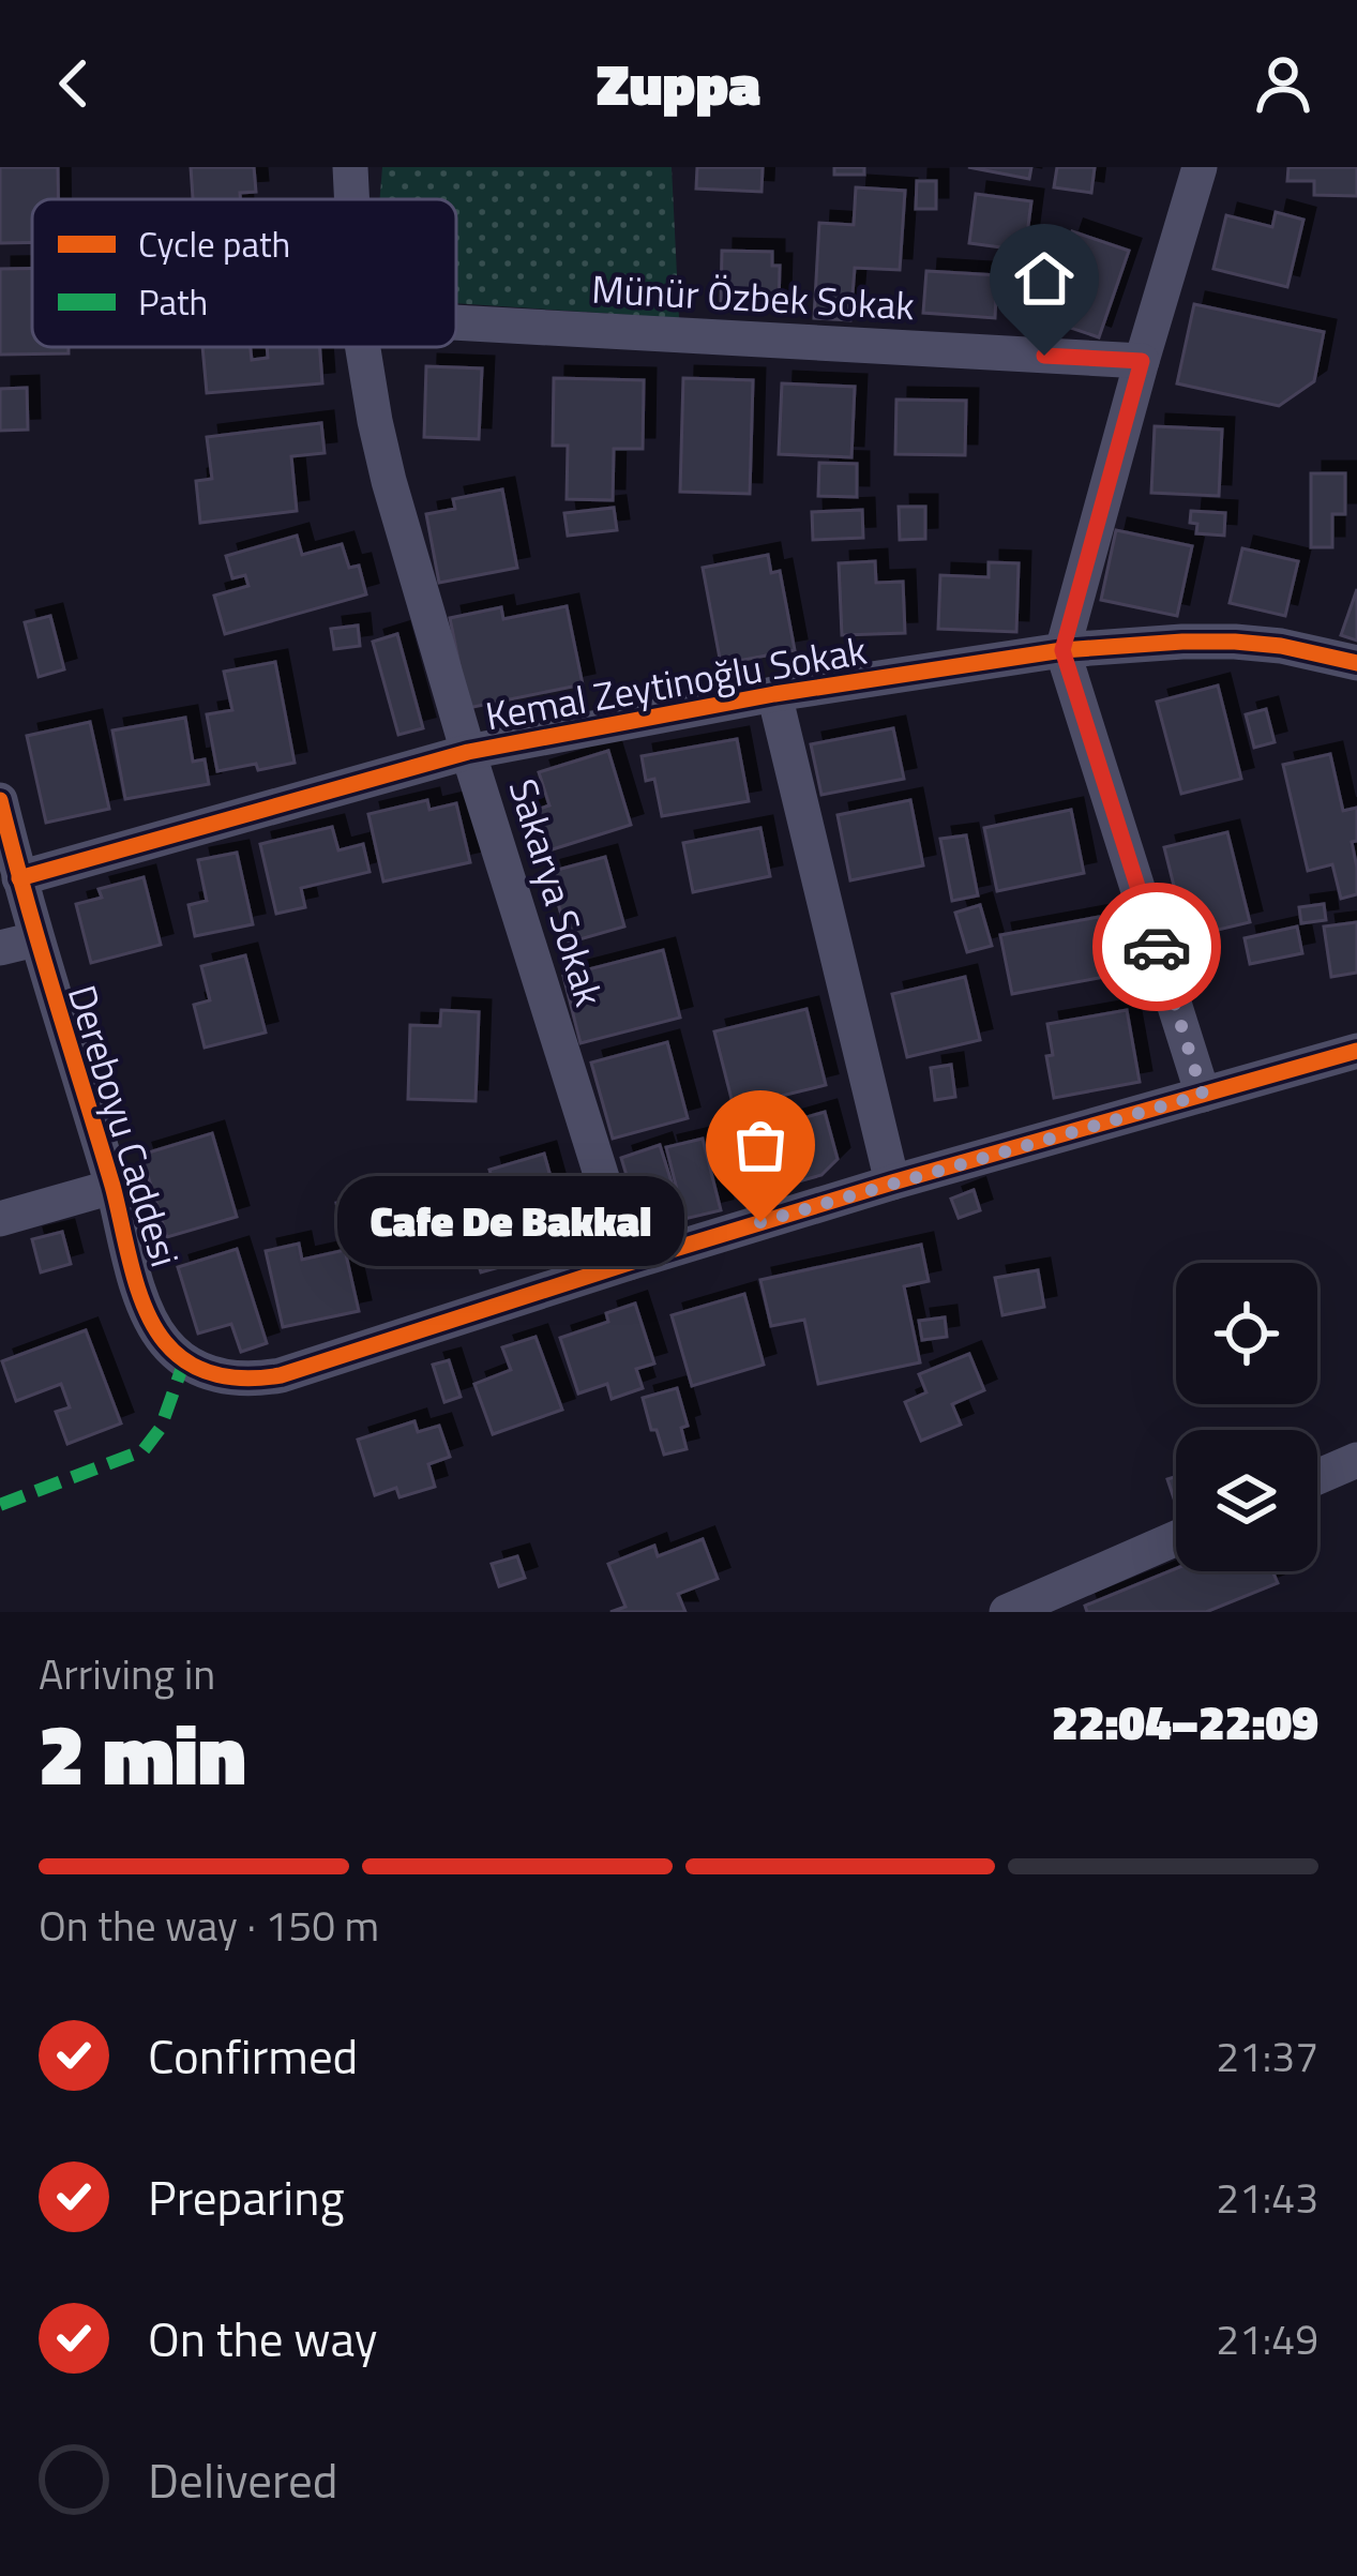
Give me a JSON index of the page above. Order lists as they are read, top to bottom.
{
  "streets": {
    "street": [
      "Münür Özbek Sokak",
      "Kemal Zeytinoğlu Sokak",
      "Sakarya Sokak",
      "Dereboyu Caddesi"
    ]
  },
  "crossings": [
    ["Kemal Zeytinoğlu Sokak", "Sakarya Sokak"],
    ["Kemal Zeytinoğlu Sokak", "Dereboyu Caddesi"],
    ["Sakarya Sokak", "Dereboyu Caddesi"]
  ],
  "places": ["Cafe De Bakkal"],
  "legend": ["Cycle path", "Path"],
  "page": {
    "header": "Zuppa",
    "bubble": "Cafe De Bakkal",
    "heading": ["2 min", "Arriving in", "22:04–22:09"],
    "bar": "On the way · 150 m",
    "list": [
      ["Confirmed", "21:37"],
      ["Preparing", "21:43"],
      ["On the way", "21:49"],
      "Delivered"
    ]
  }
}
